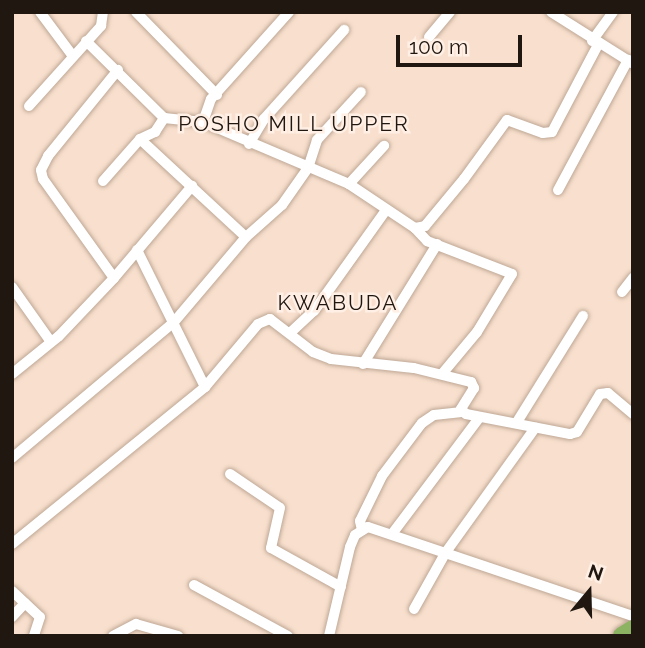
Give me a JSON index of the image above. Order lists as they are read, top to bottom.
{
  "districts": ["POSHO MILL UPPER", "KWABUDA"],
  "scale_bar": "100 m",
  "north": "top"
}
